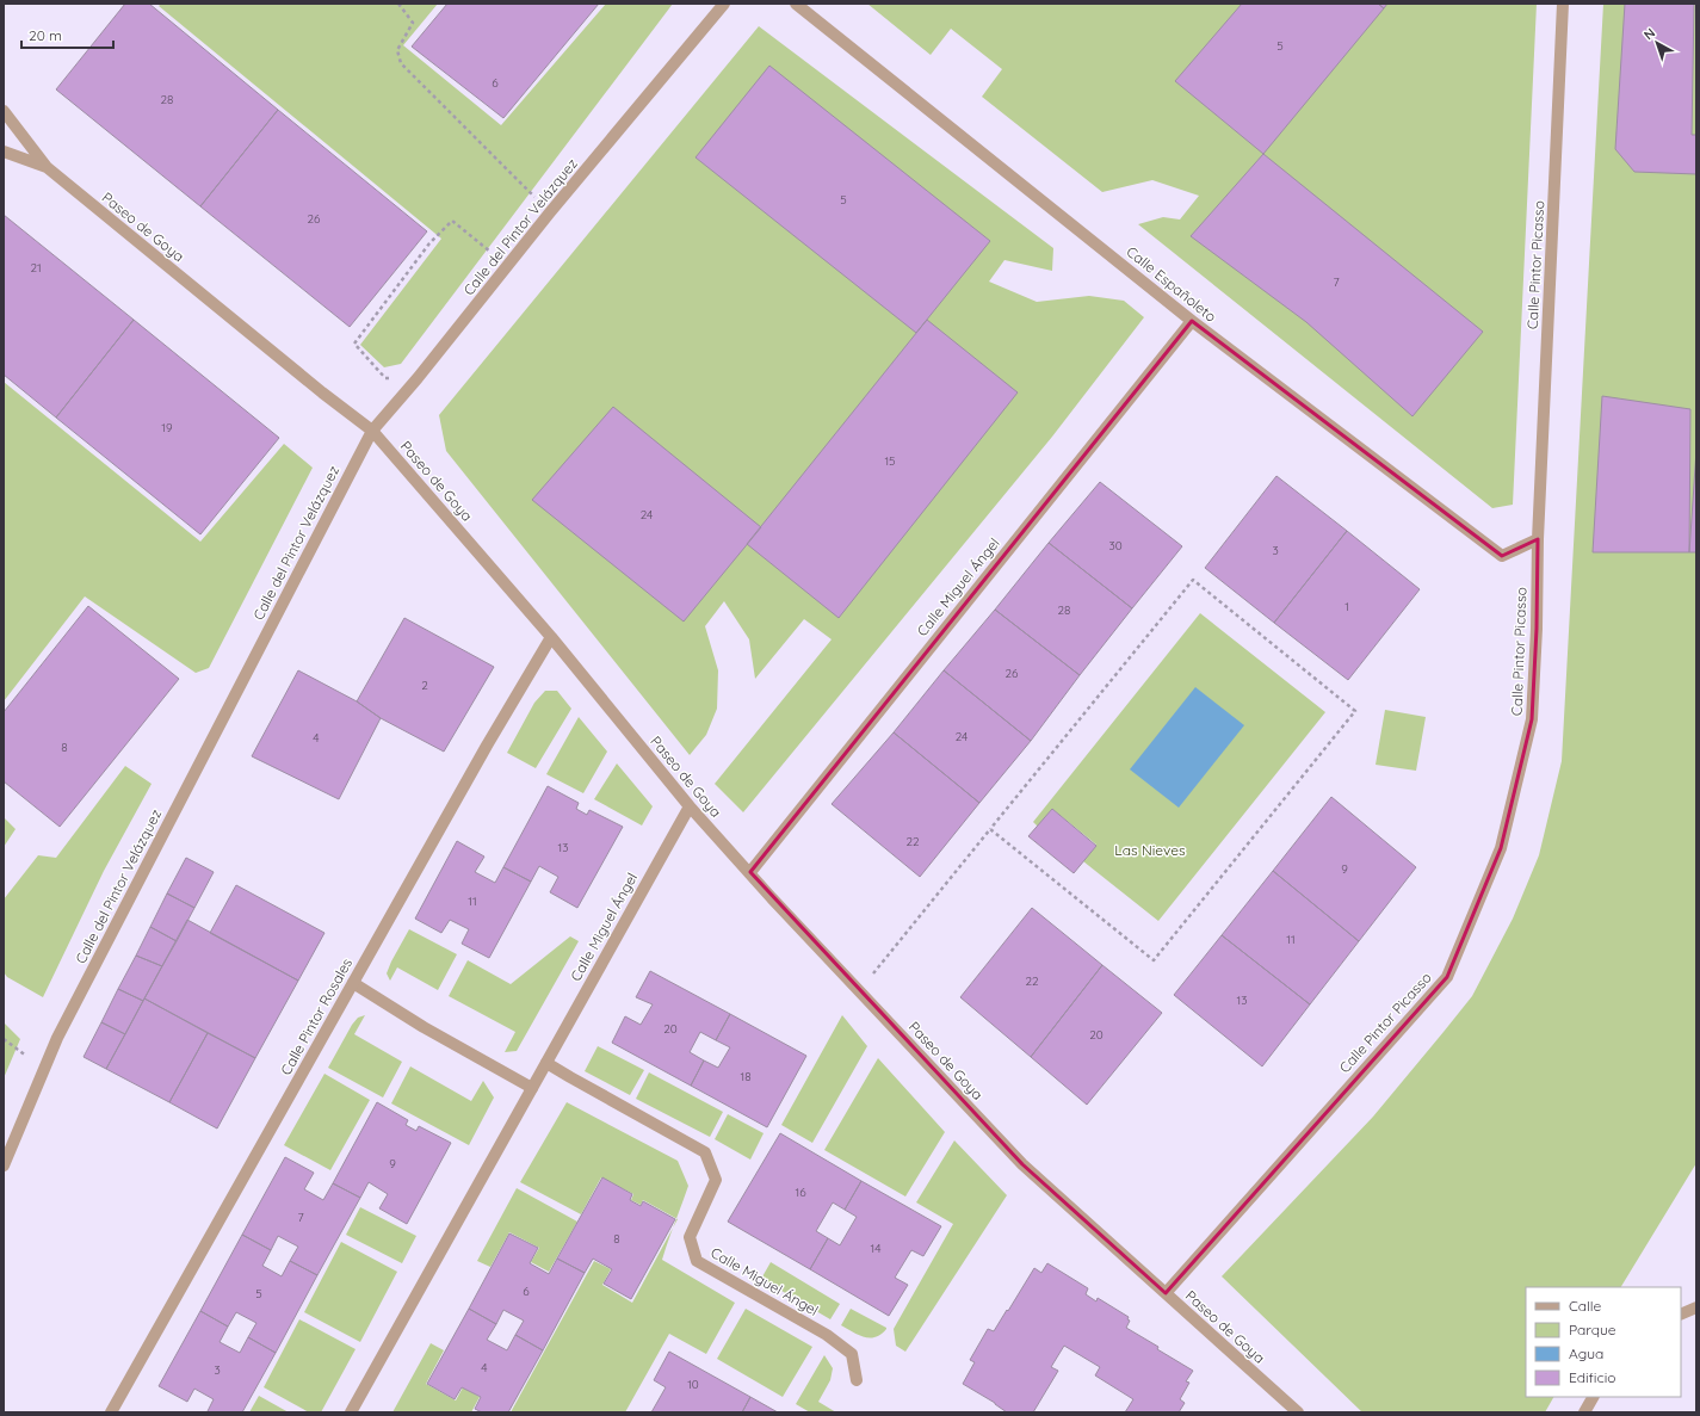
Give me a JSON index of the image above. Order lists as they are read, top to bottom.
{
  "streets": {
    "street": [
      "Paseo de Goya",
      "Calle del Pintor Velázquez",
      "Calle Pintor Picasso",
      "Calle Españoleto",
      "Calle Miguel Ángel",
      "Calle Pintor Rosales"
    ]
  },
  "crossings": [
    ["Paseo de Goya", "Calle del Pintor Velázquez"],
    ["Paseo de Goya", "Calle Pintor Picasso"],
    ["Paseo de Goya", "Calle Miguel Ángel"],
    ["Paseo de Goya", "Calle Pintor Rosales"],
    ["Calle Pintor Picasso", "Calle Españoleto"],
    ["Calle Españoleto", "Calle Miguel Ángel"]
  ],
  "parks": ["Las Nieves"],
  "house_numbers": [
    "5",
    "6",
    "28",
    "5",
    "26",
    "21",
    "7",
    "19",
    "15",
    "24",
    "30",
    "3",
    "1",
    "28",
    "26",
    "2",
    "24",
    "4",
    "8",
    "22",
    "13",
    "9",
    "11",
    "11",
    "22",
    "13",
    "20",
    "20",
    "18",
    "9",
    "16",
    "7",
    "8",
    "14",
    "6",
    "5",
    "4",
    "3",
    "10"
  ],
  "legend": [
    "Calle",
    "Parque",
    "Agua",
    "Edificio"
  ],
  "scale_bar": "20 m",
  "north": "top left"
}
